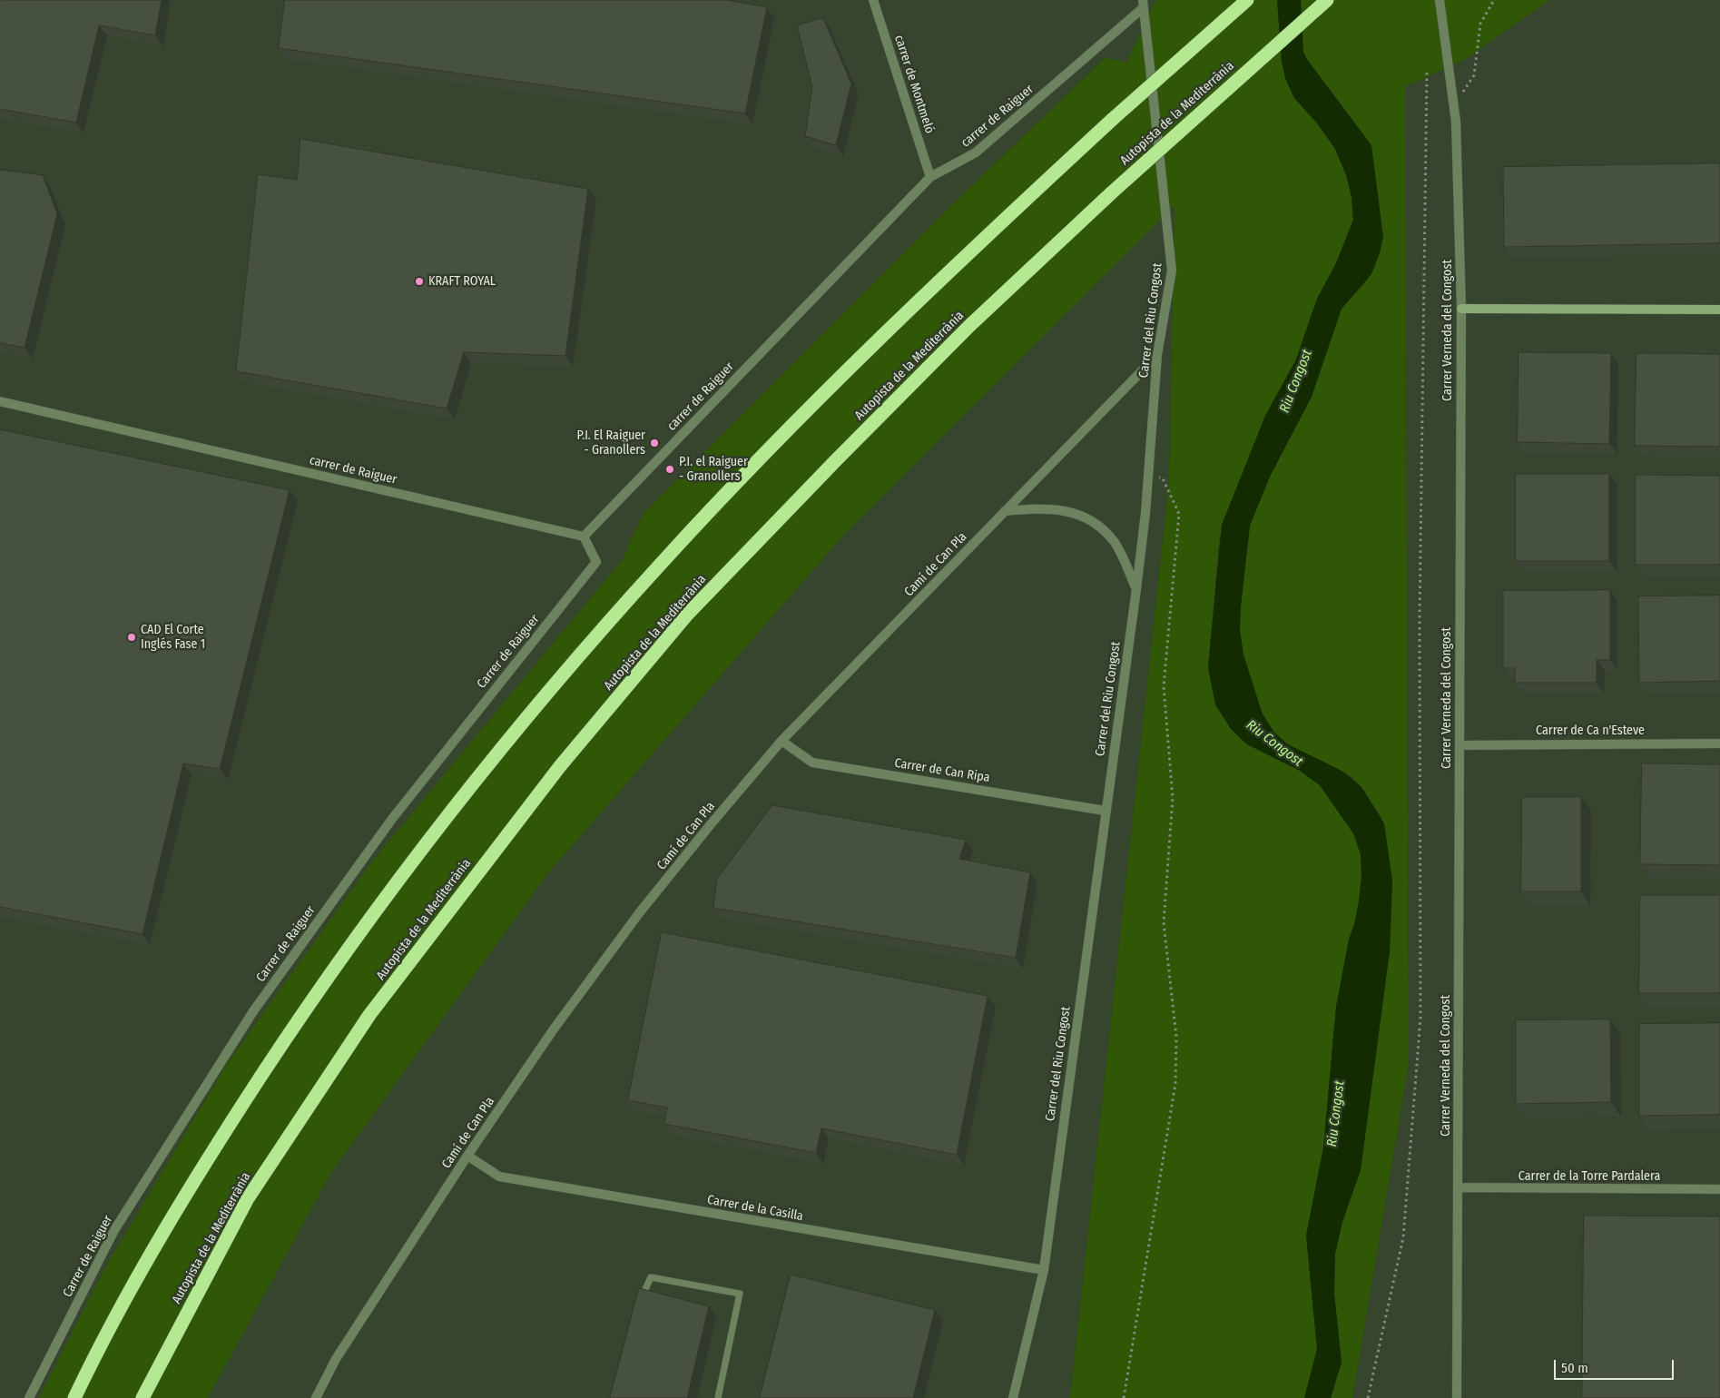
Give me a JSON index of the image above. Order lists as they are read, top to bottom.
{
  "streets": {
    "highway": ["Autopista de la Mediterrània"],
    "street": [
      "carrer de Montmeló",
      "carrer de Raiguer",
      "Carrer del Riu Congost",
      "Carrer Verneda del Congost",
      "Camí de Can Pla",
      "Carrer de Raiguer",
      "Carrer de Ca n'Esteve",
      "Carrer de Can Ripa",
      "Carrer de la Torre Pardalera",
      "Carrer de la Casilla"
    ]
  },
  "crossings": [
    ["carrer de Montmeló", "carrer de Raiguer"],
    ["carrer de Raiguer", "Carrer del Riu Congost"],
    ["carrer de Raiguer", "Carrer de Raiguer"],
    ["Carrer del Riu Congost", "Camí de Can Pla"],
    ["Carrer del Riu Congost", "Carrer de Can Ripa"],
    ["Carrer del Riu Congost", "Carrer de la Casilla"],
    ["Carrer Verneda del Congost", "Carrer de Ca n'Esteve"],
    ["Carrer Verneda del Congost", "Carrer de la Torre Pardalera"],
    ["Camí de Can Pla", "Carrer de Can Ripa"],
    ["Camí de Can Pla", "Carrer de la Casilla"]
  ],
  "water": ["Riu Congost"],
  "places": [
    "KRAFT ROYAL",
    "P.I. El Raiguer - Granollers",
    "P.I. el Raiguer - Granollers",
    "CAD El Corte Inglés Fase 1"
  ],
  "scale_bar": "50 m"
}
